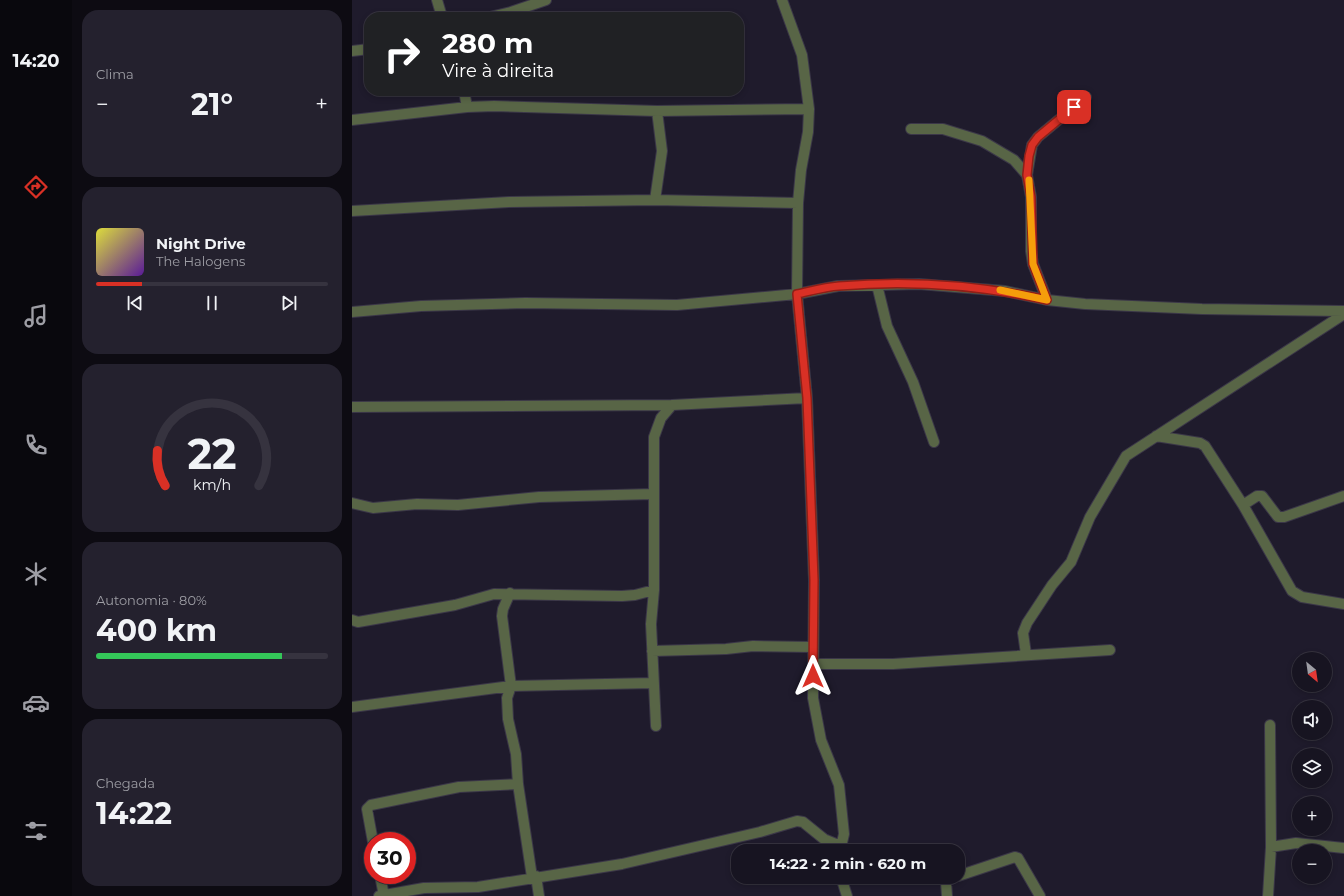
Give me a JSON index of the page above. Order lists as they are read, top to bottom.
{
  "north": "bottom right",
  "page": {
    "tabs": "14:20",
    "tile": [
      "Clima",
      ["Autonomia · 80%", "400 km"],
      ["Chegada", "14:22"]
    ],
    "turn": ["280 m", "Vire à direita"],
    "heat": ["−", "21°", "+"],
    "song": ["Night Drive", "The Halogens"],
    "map_buttons": ["+", "−"],
    "limit": "30",
    "trip": "14:22 · 2 min · 620 m",
    "gauge": ["22", "km/h"]
  }
}
